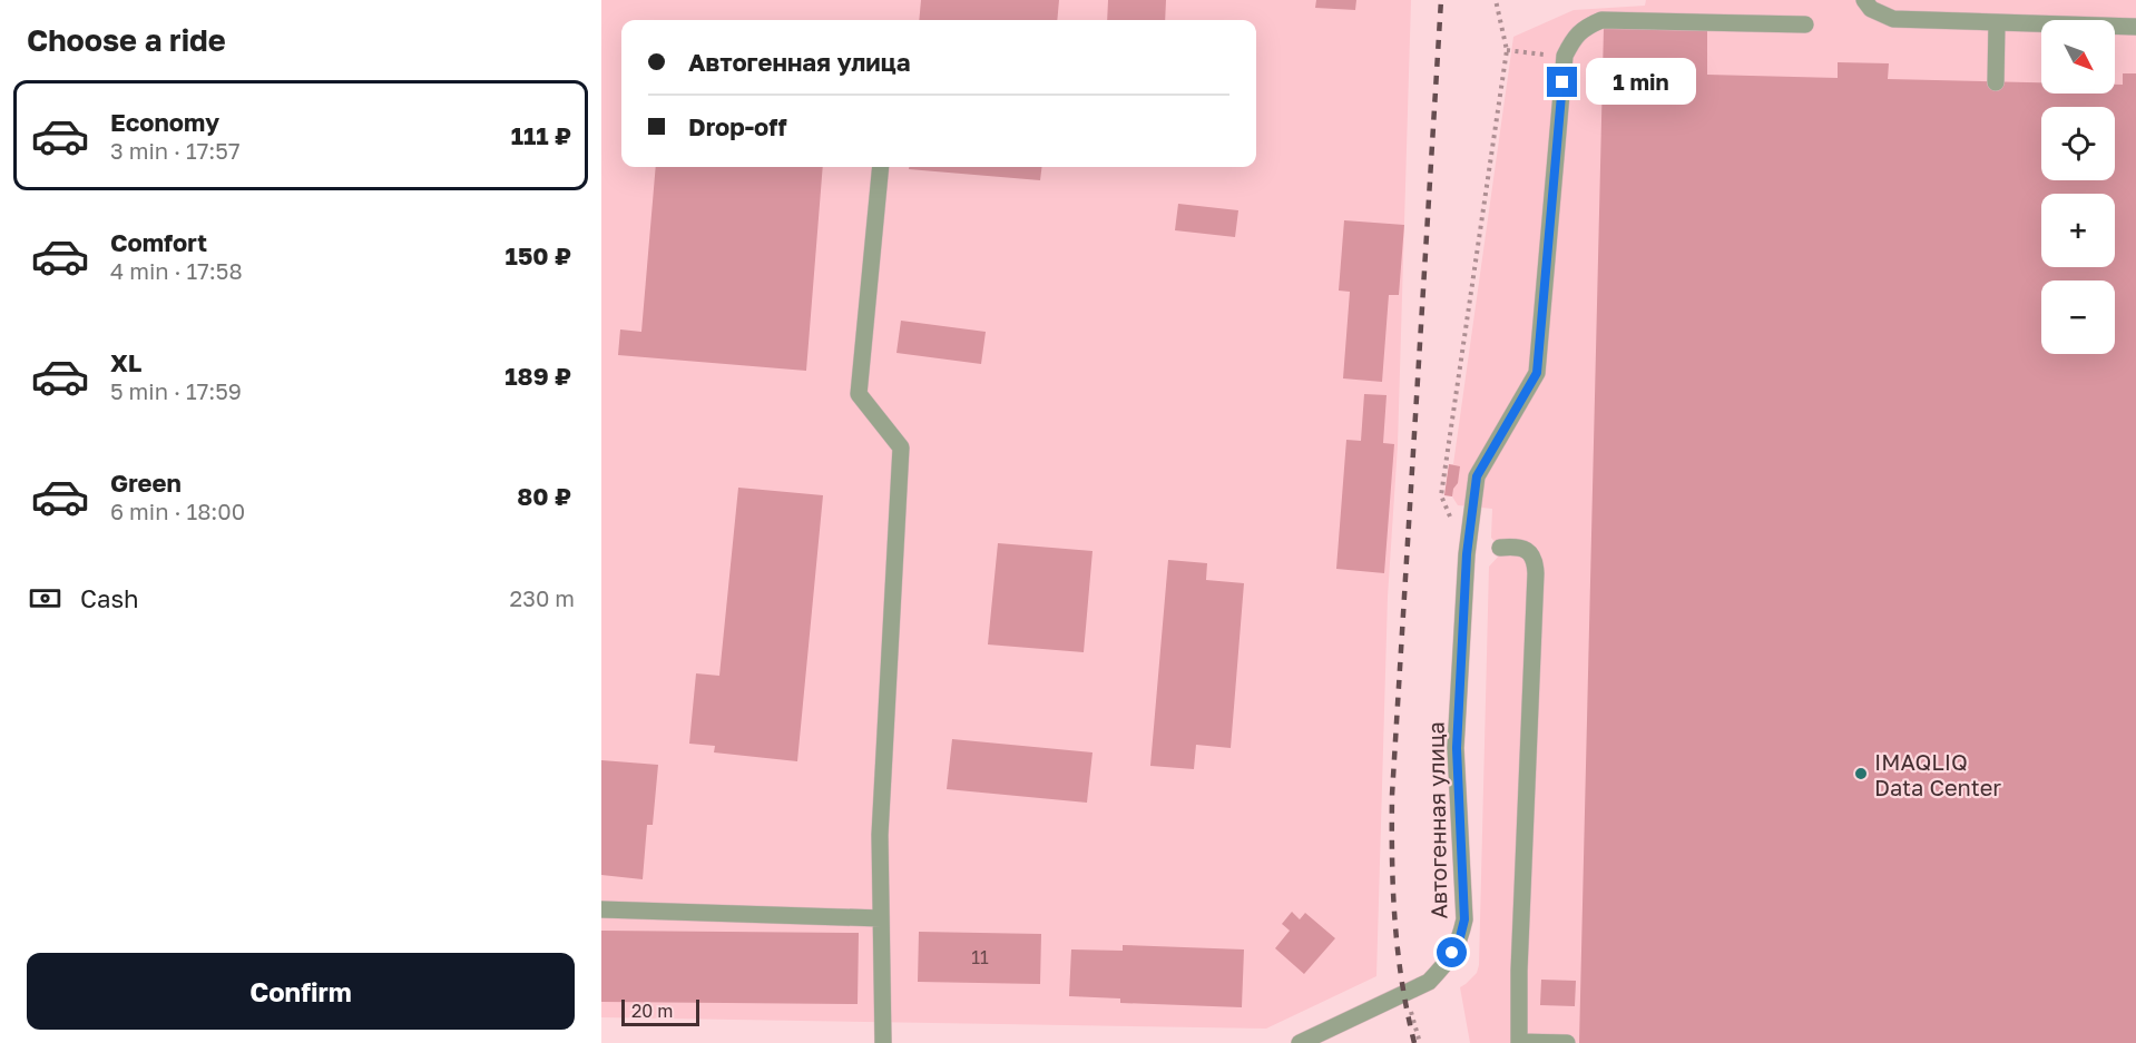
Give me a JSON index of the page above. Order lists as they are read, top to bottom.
{
  "streets": {
    "street": ["Автогенная улица"]
  },
  "places": ["IMAQLIQ Data Center"],
  "house_numbers": ["11"],
  "scale_bar": "20 m",
  "north": "bottom right",
  "page": {
    "heading": "Choose a ride",
    "map_buttons": ["+", "−"],
    "banner": ["Автогенная улица", "Drop-off"],
    "bubble": "1 min",
    "list": [
      {
        "name": "Economy",
        "note": "3 min · 17:57",
        "value": "111 ₽"
      },
      {
        "name": "Comfort",
        "note": "4 min · 17:58",
        "value": "150 ₽"
      },
      {
        "name": "XL",
        "note": "5 min · 17:59",
        "value": "189 ₽"
      },
      {
        "name": "Green",
        "note": "6 min · 18:00",
        "value": "80 ₽"
      }
    ],
    "pay": ["Cash", "230 m"],
    "buttons": "Confirm",
    "scale": "20 m"
  }
}
